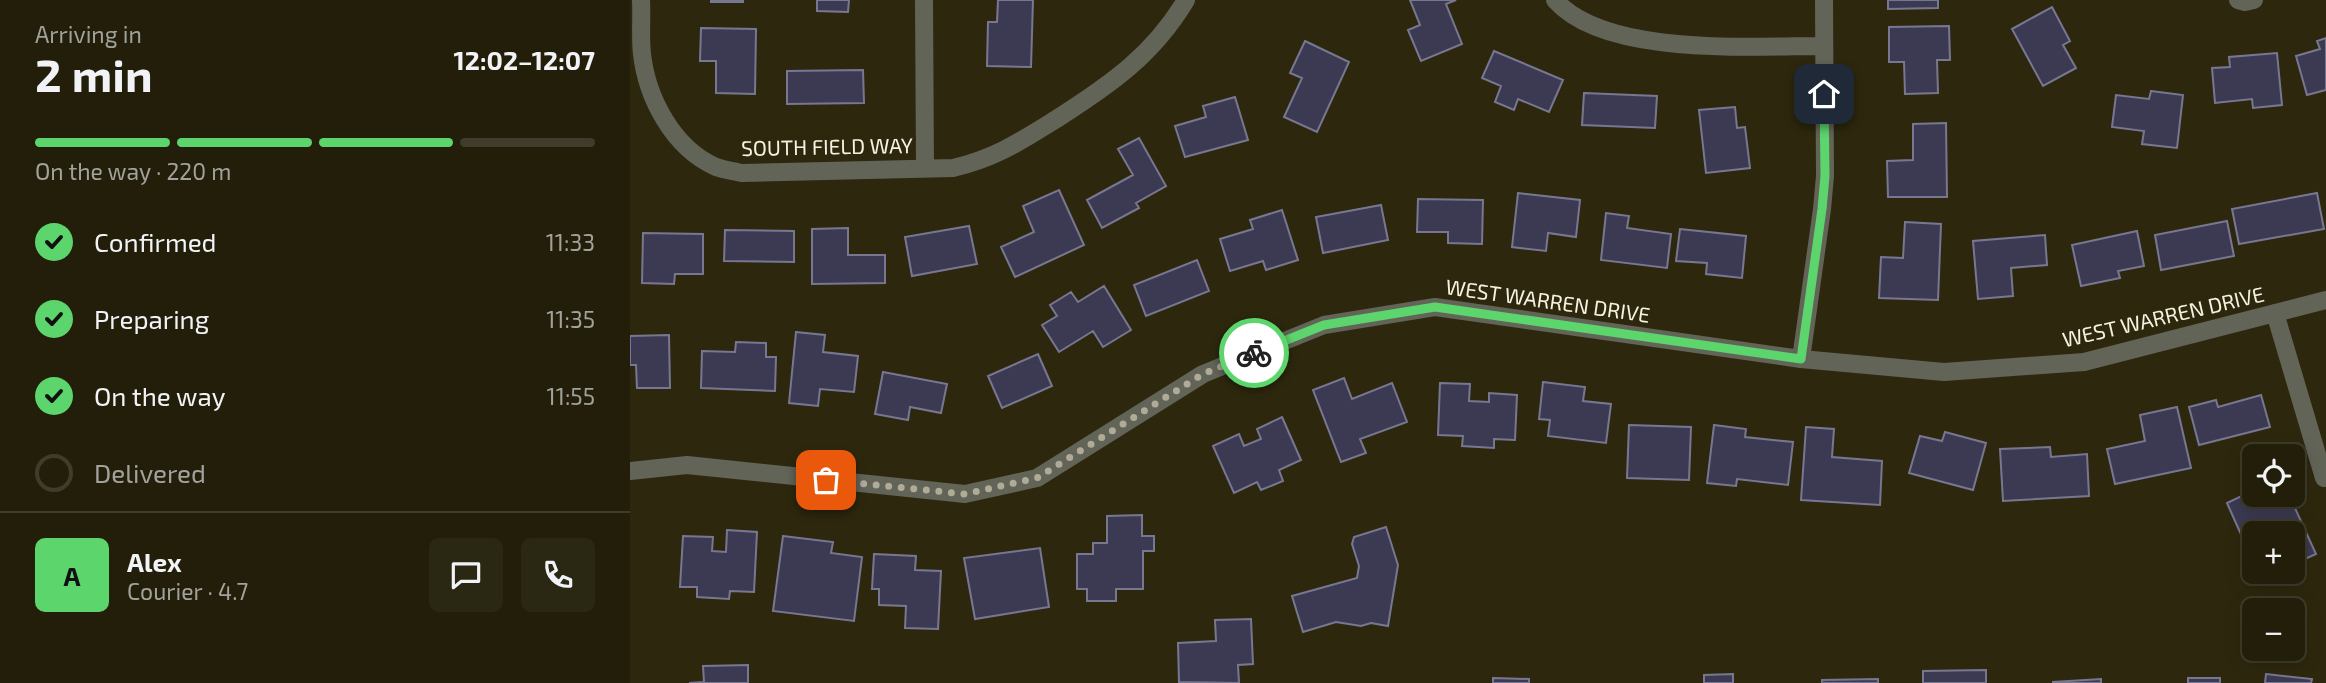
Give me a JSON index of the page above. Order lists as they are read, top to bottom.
{
  "streets": {
    "street": ["SOUTH FIELD WAY", "WEST WARREN DRIVE"]
  },
  "page": {
    "heading": ["2 min", "Arriving in", "12:02–12:07"],
    "panel": ["Alex", "Courier · 4.7"],
    "bar": "On the way · 220 m",
    "list": [
      ["Confirmed", "11:33"],
      ["Preparing", "11:35"],
      ["On the way", "11:55"],
      "Delivered"
    ],
    "map_buttons": ["+", "−"],
    "round": "A"
  }
}
